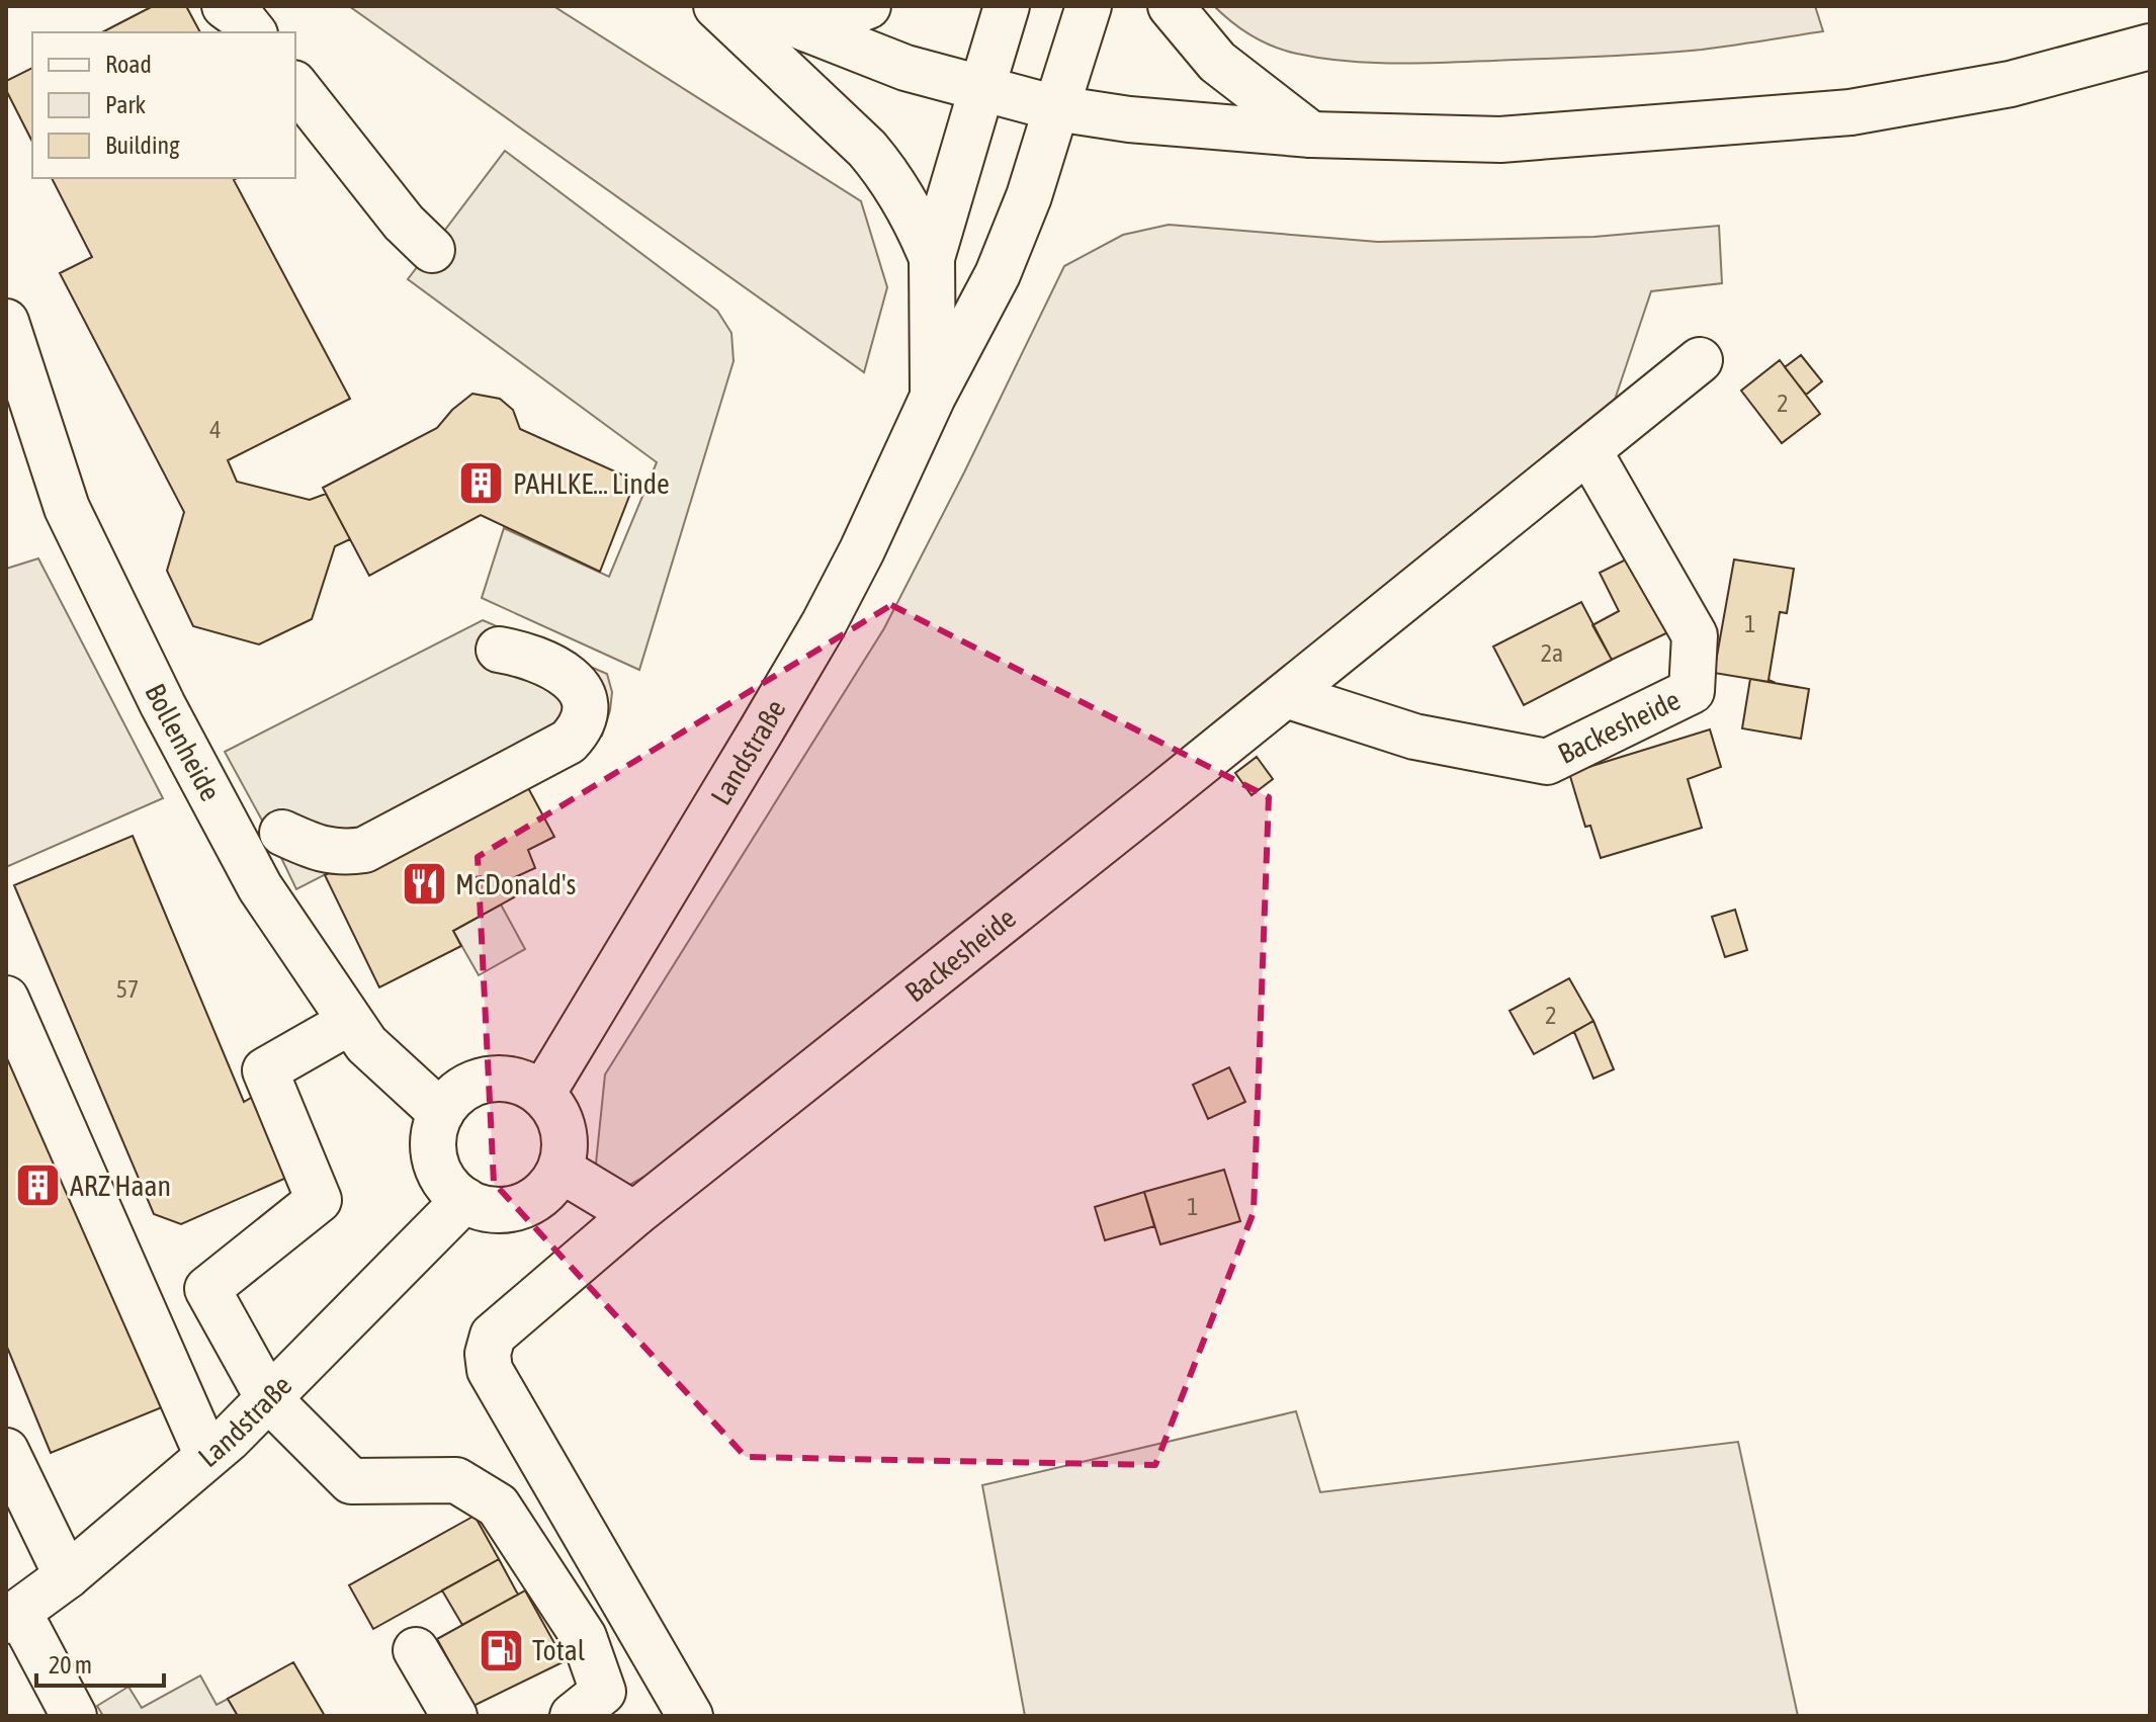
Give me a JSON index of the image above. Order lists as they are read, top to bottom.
{
  "streets": {
    "main road": ["Backesheide", "Bollenheide", "Landstraße"]
  },
  "crossings": [
    ["Bollenheide", "Landstraße"]
  ],
  "places": {
    "building": ["PAHLKE... Linde", "ARZ Haan"],
    "restaurant": ["McDonald's"],
    "fuel station": ["Total"]
  },
  "house_numbers": [
    "2",
    "4",
    "1",
    "2a",
    "57",
    "2",
    "1"
  ],
  "legend": ["Road", "Park", "Building"],
  "scale_bar": "20 m"
}
